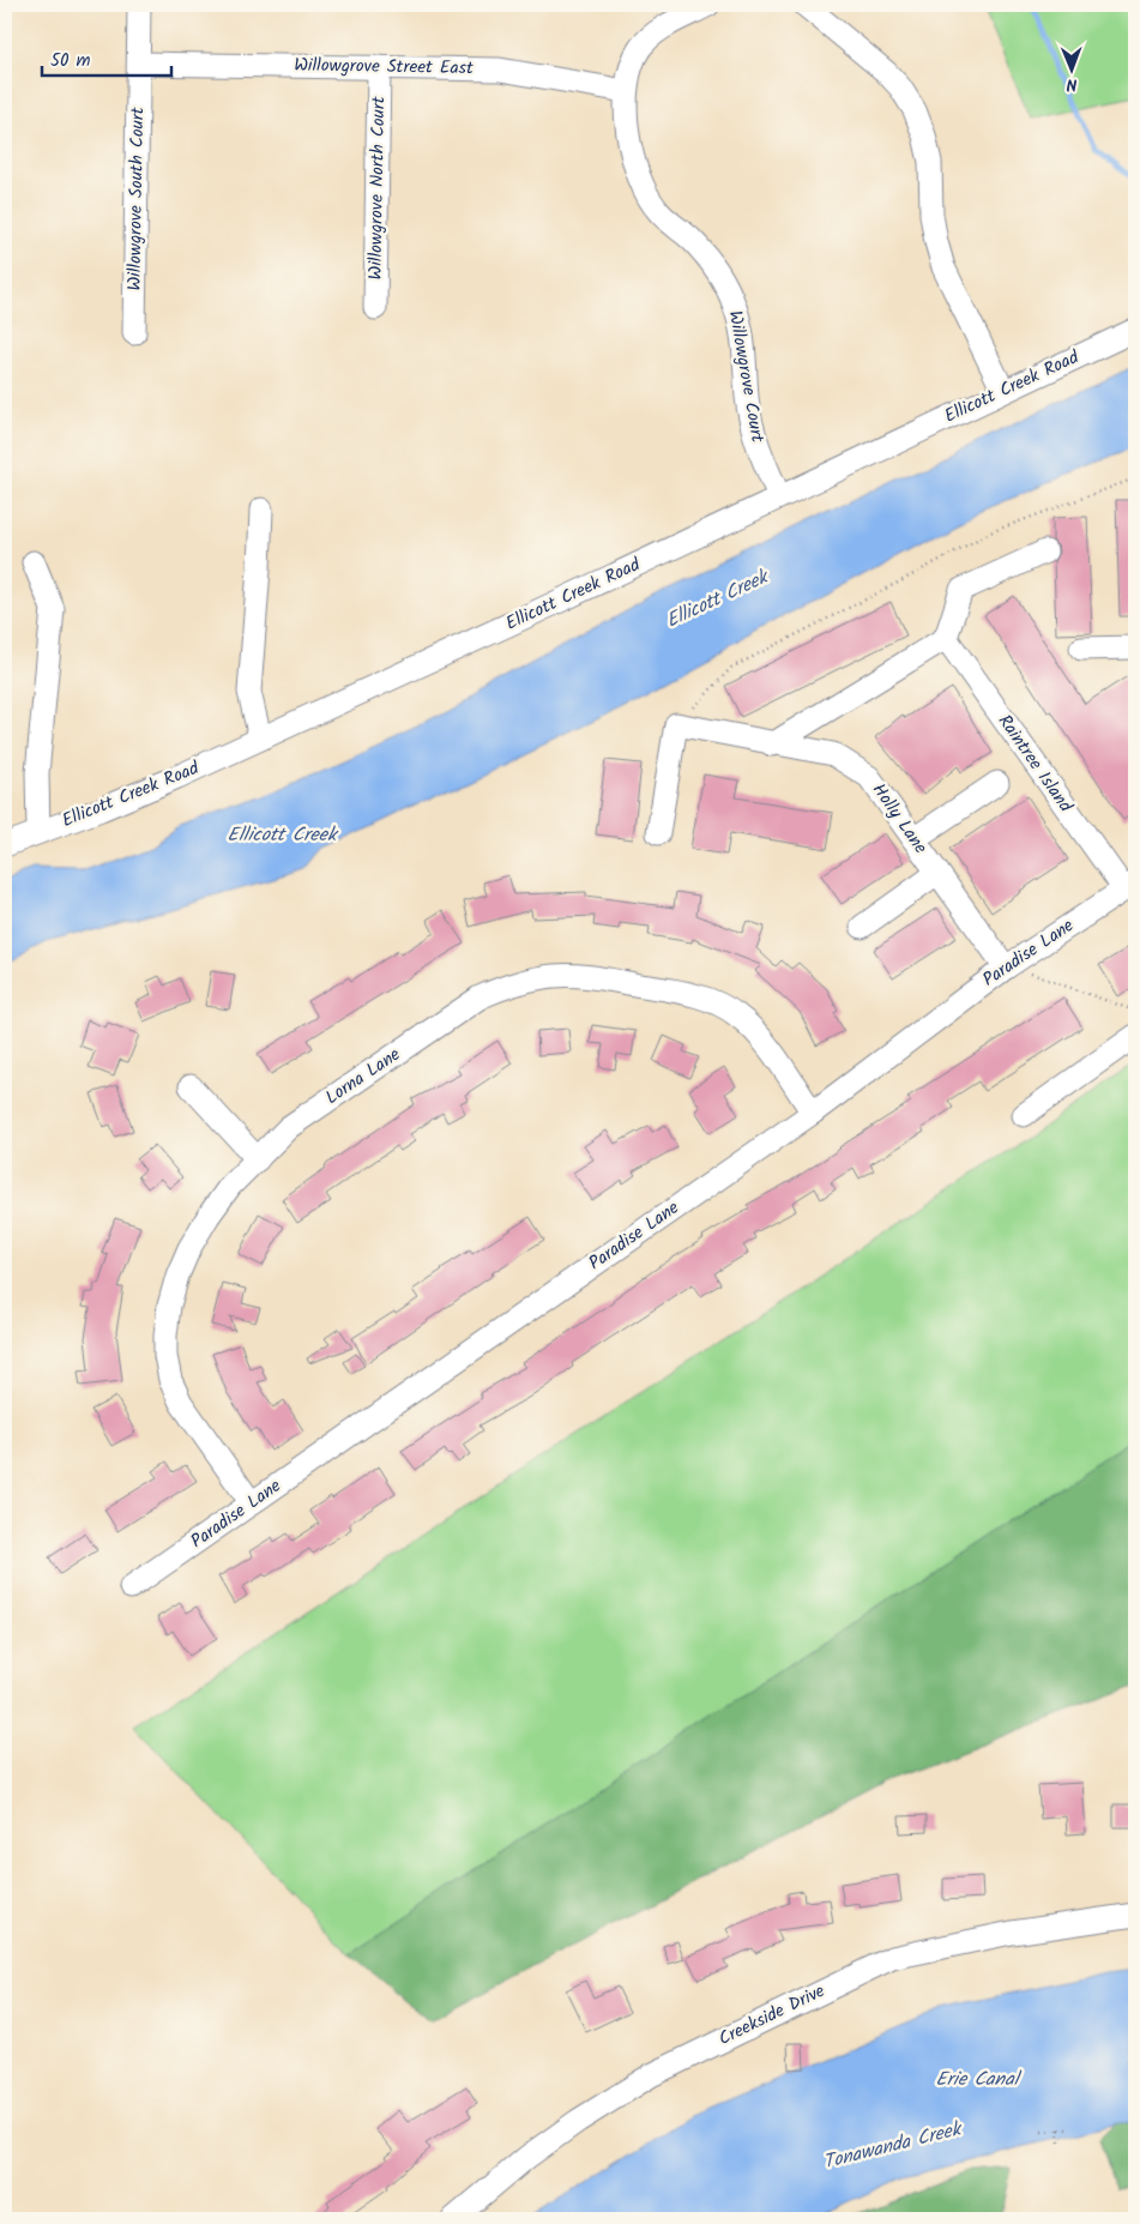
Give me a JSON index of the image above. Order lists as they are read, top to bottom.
{
  "streets": {
    "street": [
      "Willowgrove Street East",
      "Willowgrove North Court",
      "Willowgrove South Court",
      "Willowgrove Court",
      "Ellicott Creek Road",
      "Raintree Island",
      "Holly Lane",
      "Paradise Lane",
      "Lorna Lane",
      "Creekside Drive"
    ]
  },
  "crossings": [
    ["Willowgrove Street East", "Willowgrove North Court"],
    ["Willowgrove Street East", "Willowgrove South Court"],
    ["Willowgrove Street East", "Willowgrove Court"],
    ["Willowgrove Court", "Ellicott Creek Road"],
    ["Raintree Island", "Paradise Lane"],
    ["Holly Lane", "Paradise Lane"],
    ["Paradise Lane", "Lorna Lane"]
  ],
  "water": ["Ellicott Creek", "Erie Canal", "Tonawanda Creek"],
  "scale_bar": "50 m",
  "north": "bottom"
}
